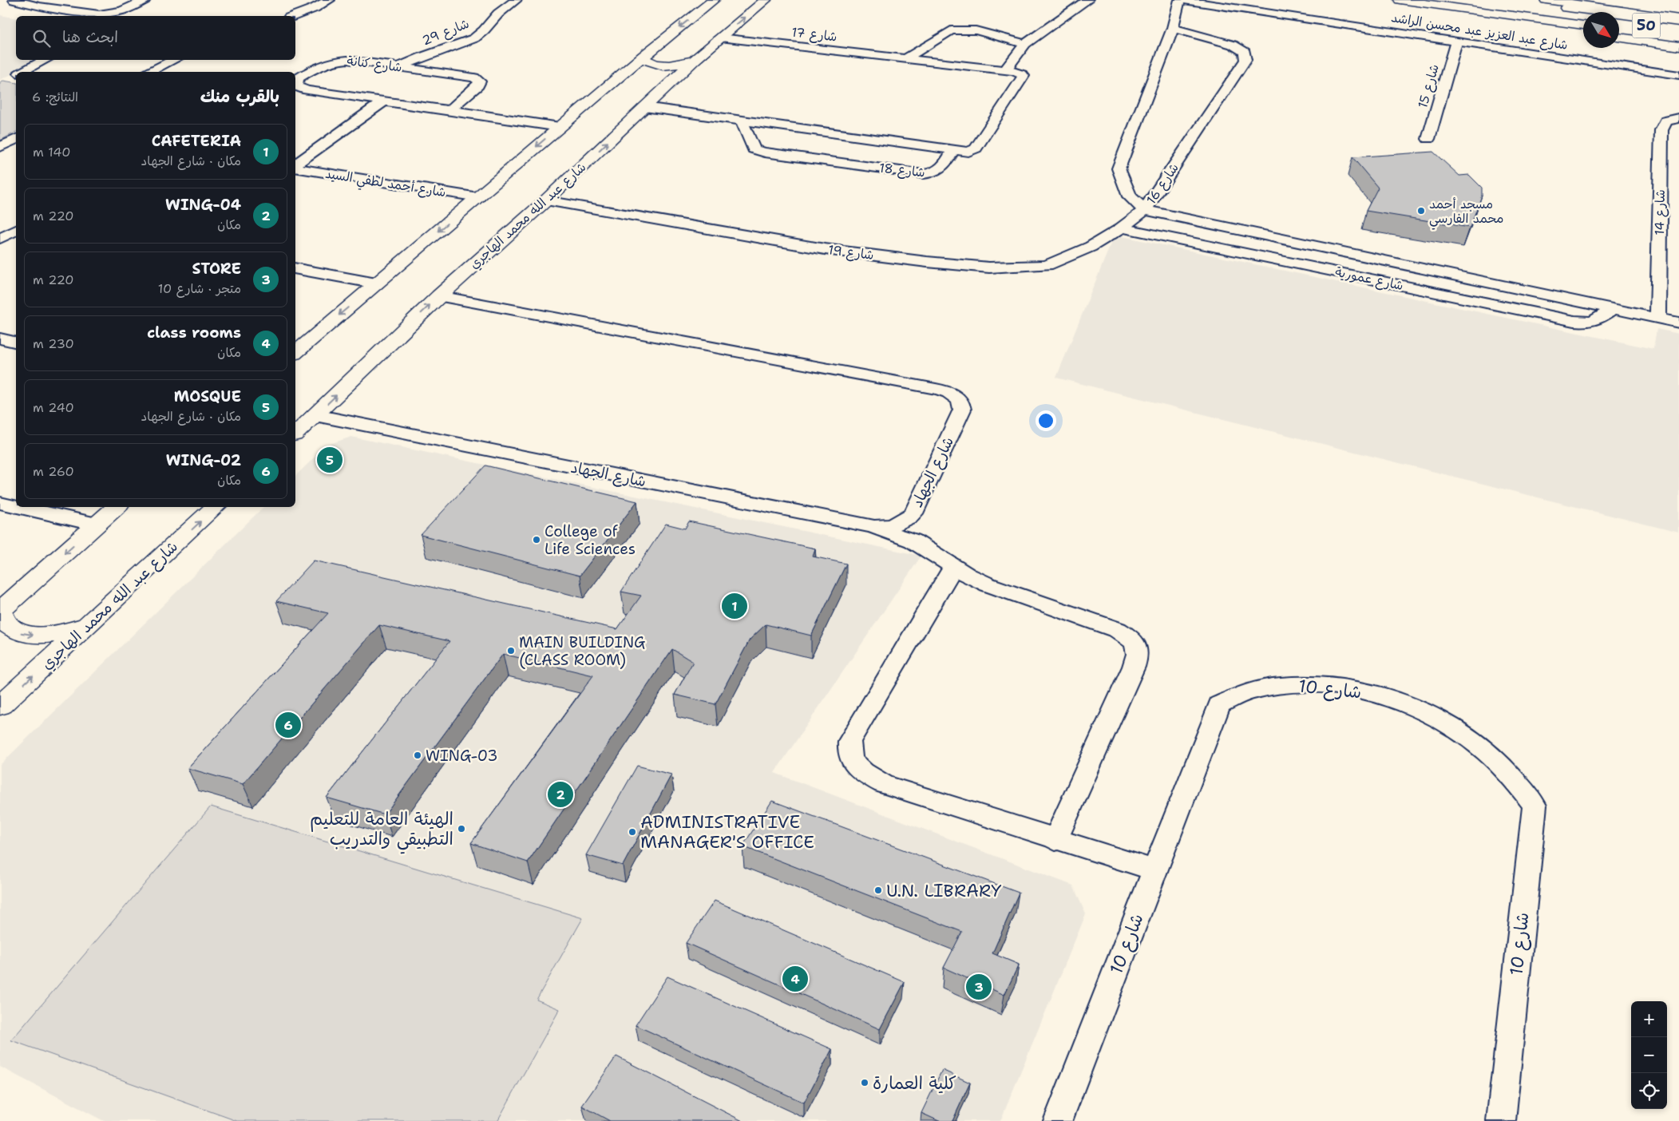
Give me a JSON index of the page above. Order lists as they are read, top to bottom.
{
  "streets": {
    "main road": ["50", "شارع عبد الله محمد الهاجري"],
    "street": [
      "شارع عبد العزيز عبد محسن الراشد",
      "شارع 29",
      "شارع 17",
      "شارع كنانة",
      "شارع 15",
      "شارع 18",
      "شارع أحمد لطفي السيد",
      "شارع 16",
      "شارع 14",
      "شارع 19",
      "شارع عمورية",
      "شارع الجهاد",
      "شارع 10"
    ]
  },
  "crossings": [
    ["شارع عبد العزيز عبد محسن الراشد", "شارع 15"],
    ["شارع عبد العزيز عبد محسن الراشد", "شارع 16"],
    ["شارع 29", "شارع كنانة"],
    ["شارع 17", "شارع 18"],
    ["شارع 17", "شارع عبد الله محمد الهاجري"],
    ["شارع 18", "شارع عبد الله محمد الهاجري"],
    ["شارع 16", "شارع 19"],
    ["شارع 16", "شارع عمورية"],
    ["شارع 14", "شارع عمورية"],
    ["شارع عبد الله محمد الهاجري", "شارع 19"],
    ["شارع عبد الله محمد الهاجري", "شارع الجهاد"],
    ["شارع 19", "شارع عمورية"]
  ],
  "places": [
    "مسجد أحمد محمد الفارسي",
    "College of Life Sciences",
    "MAIN BUILDING (CLASS ROOM)",
    "WING-03",
    "الهيئة العامة للتعليم التطبيقي والتدريب",
    "ADMINISTRATIVE MANAGER'S OFFICE",
    "U.N. LIBRARY",
    "كلية العمارة"
  ],
  "north": "bottom right",
  "page": {
    "search": "ابحث هنا",
    "heading": ["بالقرب منك", "النتائج: 6"],
    "list": [
      {
        "mark": "1",
        "name": "CAFETERIA",
        "note": "مكان · شارع الجهاد",
        "value": "140 m"
      },
      {
        "mark": "2",
        "name": "WING-04",
        "note": "مكان",
        "value": "220 m"
      },
      {
        "mark": "3",
        "name": "STORE",
        "note": "متجر · شارع 10",
        "value": "220 m"
      },
      {
        "mark": "4",
        "name": "class rooms",
        "note": "مكان",
        "value": "230 m"
      },
      {
        "mark": "5",
        "name": "MOSQUE",
        "note": "مكان · شارع الجهاد",
        "value": "240 m"
      },
      {
        "mark": "6",
        "name": "WING-02",
        "note": "مكان",
        "value": "260 m"
      }
    ],
    "pins": [
      "5",
      "1",
      "6",
      "2",
      "4",
      "3"
    ],
    "map_buttons": ["+", "−"]
  }
}
